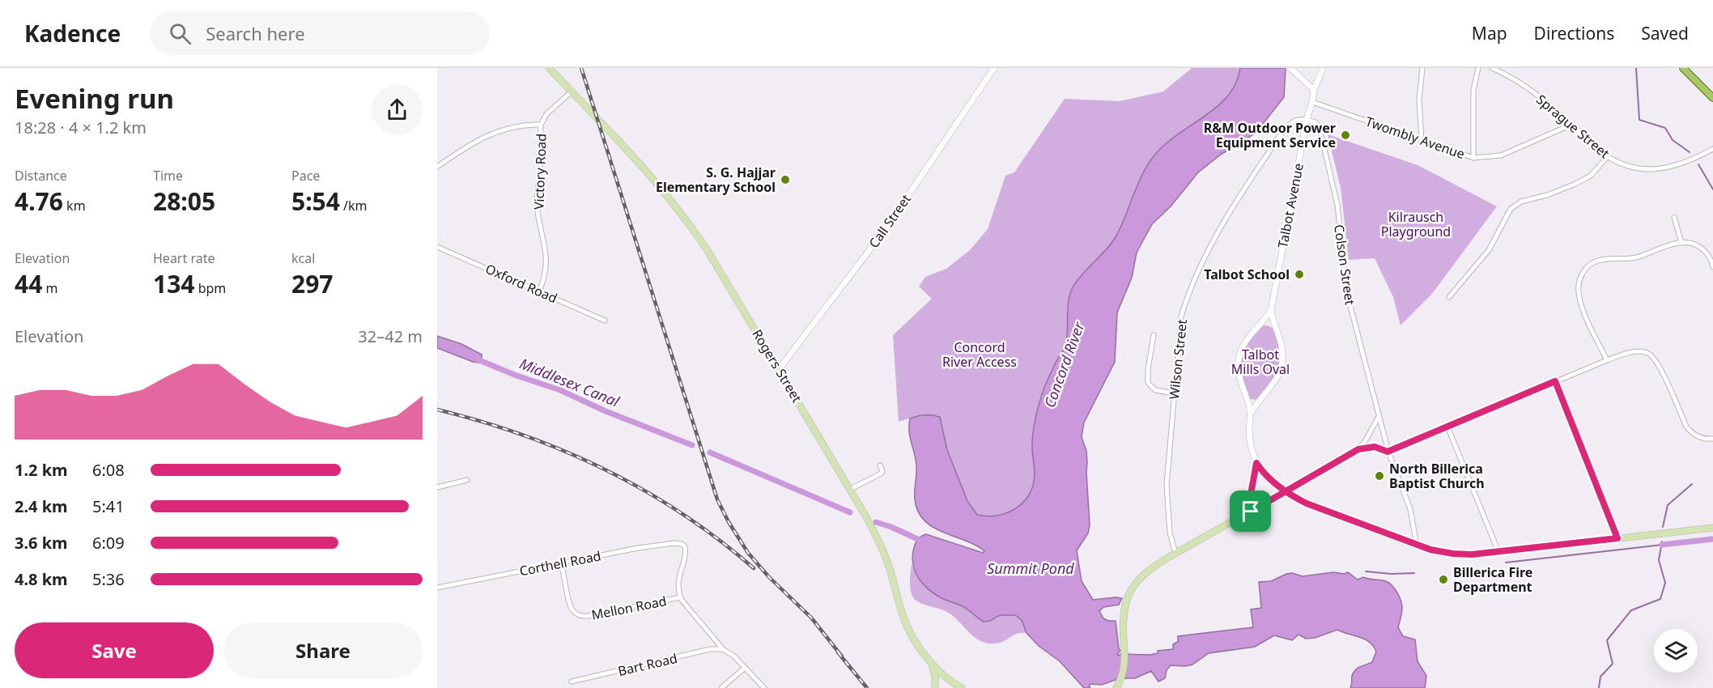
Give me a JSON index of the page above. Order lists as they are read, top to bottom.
{
  "streets": {
    "main road": ["Rogers Street"],
    "street": [
      "Sprague Street",
      "Twombly Avenue",
      "Victory Road",
      "Talbot Avenue",
      "Call Street",
      "Colson Street",
      "Oxford Road",
      "Wilson Street",
      "Corthell Road",
      "Mellon Road",
      "Bart Road"
    ]
  },
  "crossings": [
    ["Sprague Street", "Twombly Avenue"],
    ["Twombly Avenue", "Talbot Avenue"],
    ["Victory Road", "Oxford Road"],
    ["Victory Road", "Rogers Street"],
    ["Talbot Avenue", "Colson Street"],
    ["Talbot Avenue", "Wilson Street"],
    ["Call Street", "Rogers Street"],
    ["Colson Street", "Wilson Street"],
    ["Corthell Road", "Mellon Road"]
  ],
  "water": ["Concord River", "Middlesex Canal", "Summit Pond"],
  "parks": ["Kilrausch Playground", "Concord River Access", "Talbot Mills Oval"],
  "places": [
    "R&M Outdoor Power Equipment Service",
    "S. G. Hajjar Elementary School",
    "Talbot School",
    "North Billerica Baptist Church",
    "Billerica Fire Department"
  ],
  "page": {
    "header": "Kadence",
    "search": "Search here",
    "nav": ["Map", "Directions", "Saved"],
    "heading": ["Evening run", "18:28 · 4 × 1.2 km"],
    "stats": [
      ["Distance", "4.76 km"],
      ["Time", "28:05"],
      ["Pace", "5:54 /km"],
      ["Elevation", "44 m"],
      ["Heart rate", "134 bpm"],
      ["kcal", "297"]
    ],
    "chart": ["Elevation", "32–42 m"],
    "list": [
      {
        "name": "1.2 km",
        "note": "6:08"
      },
      {
        "name": "2.4 km",
        "note": "5:41"
      },
      {
        "name": "3.6 km",
        "note": "6:09"
      },
      {
        "name": "4.8 km",
        "note": "5:36"
      }
    ],
    "buttons": ["Save", "Share"]
  }
}
